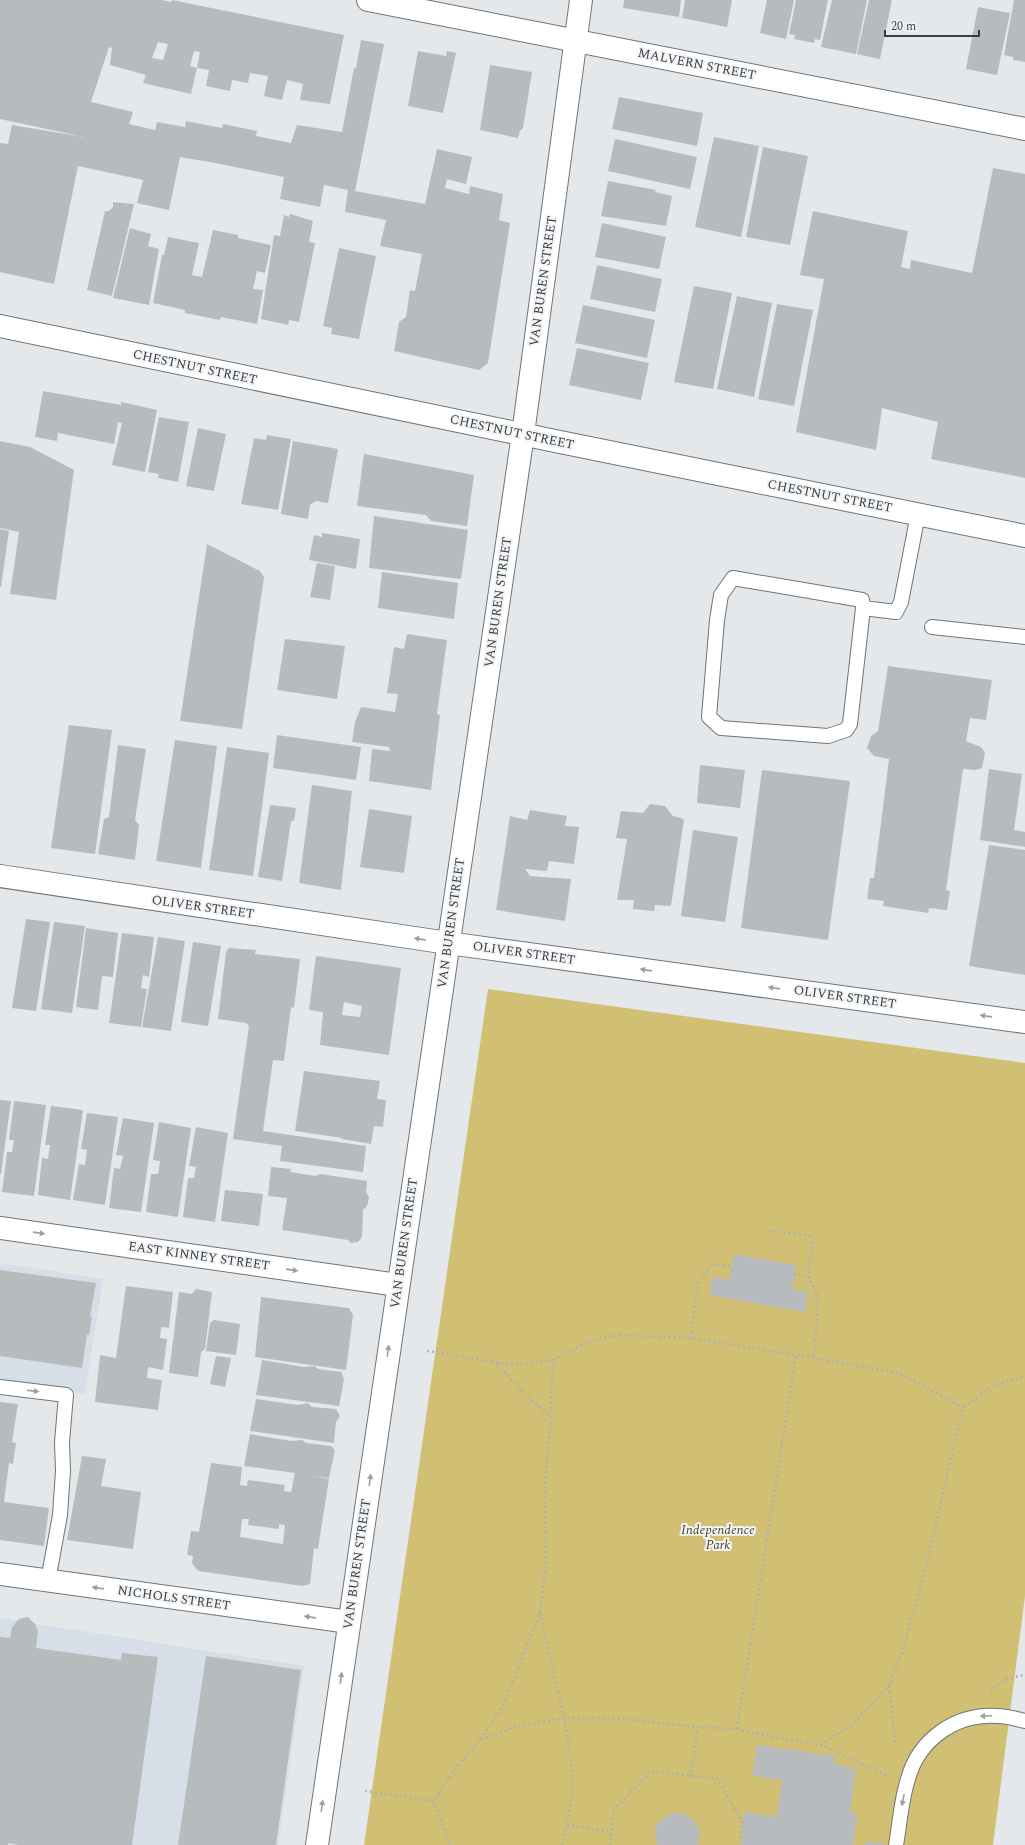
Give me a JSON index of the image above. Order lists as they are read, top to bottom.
{
  "streets": {
    "street": [
      "MALVERN STREET",
      "VAN BUREN STREET",
      "CHESTNUT STREET",
      "OLIVER STREET",
      "EAST KINNEY STREET",
      "NICHOLS STREET"
    ]
  },
  "crossings": [
    ["MALVERN STREET", "VAN BUREN STREET"],
    ["VAN BUREN STREET", "CHESTNUT STREET"],
    ["VAN BUREN STREET", "OLIVER STREET"],
    ["VAN BUREN STREET", "EAST KINNEY STREET"],
    ["VAN BUREN STREET", "NICHOLS STREET"]
  ],
  "one_way": ["OLIVER STREET", "EAST KINNEY STREET", "NICHOLS STREET"],
  "parks": ["Independence Park"],
  "scale_bar": "20 m"
}
